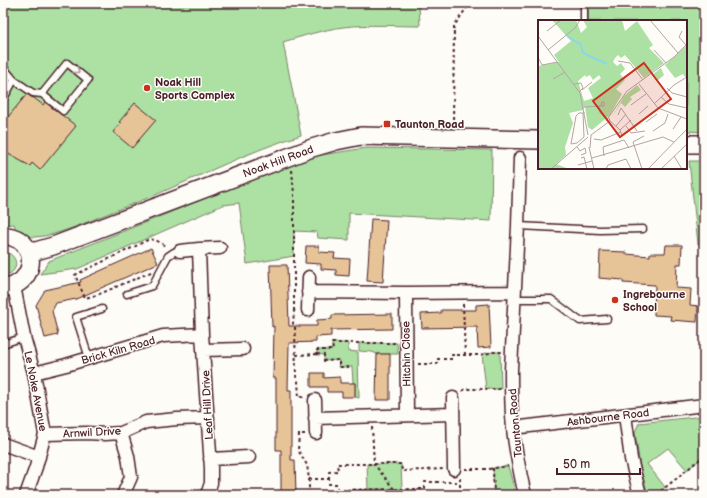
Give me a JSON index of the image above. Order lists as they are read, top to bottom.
{
  "streets": {
    "street": [
      "Noak Hill Road",
      "Brick Kiln Road",
      "Hitchin Close",
      "Le Noke Avenue",
      "Leaf Hill Drive",
      "Ashbourne Road",
      "Taunton Road",
      "Arnwil Drive"
    ]
  },
  "crossings": [
    ["Brick Kiln Road", "Le Noke Avenue"],
    ["Brick Kiln Road", "Leaf Hill Drive"],
    ["Le Noke Avenue", "Arnwil Drive"],
    ["Leaf Hill Drive", "Arnwil Drive"],
    ["Ashbourne Road", "Taunton Road"]
  ],
  "places": {
    "other": ["Noak Hill Sports Complex", "Ingrebourne School"],
    "transit": ["Taunton Road"]
  },
  "scale_bar": "50 m"
}
